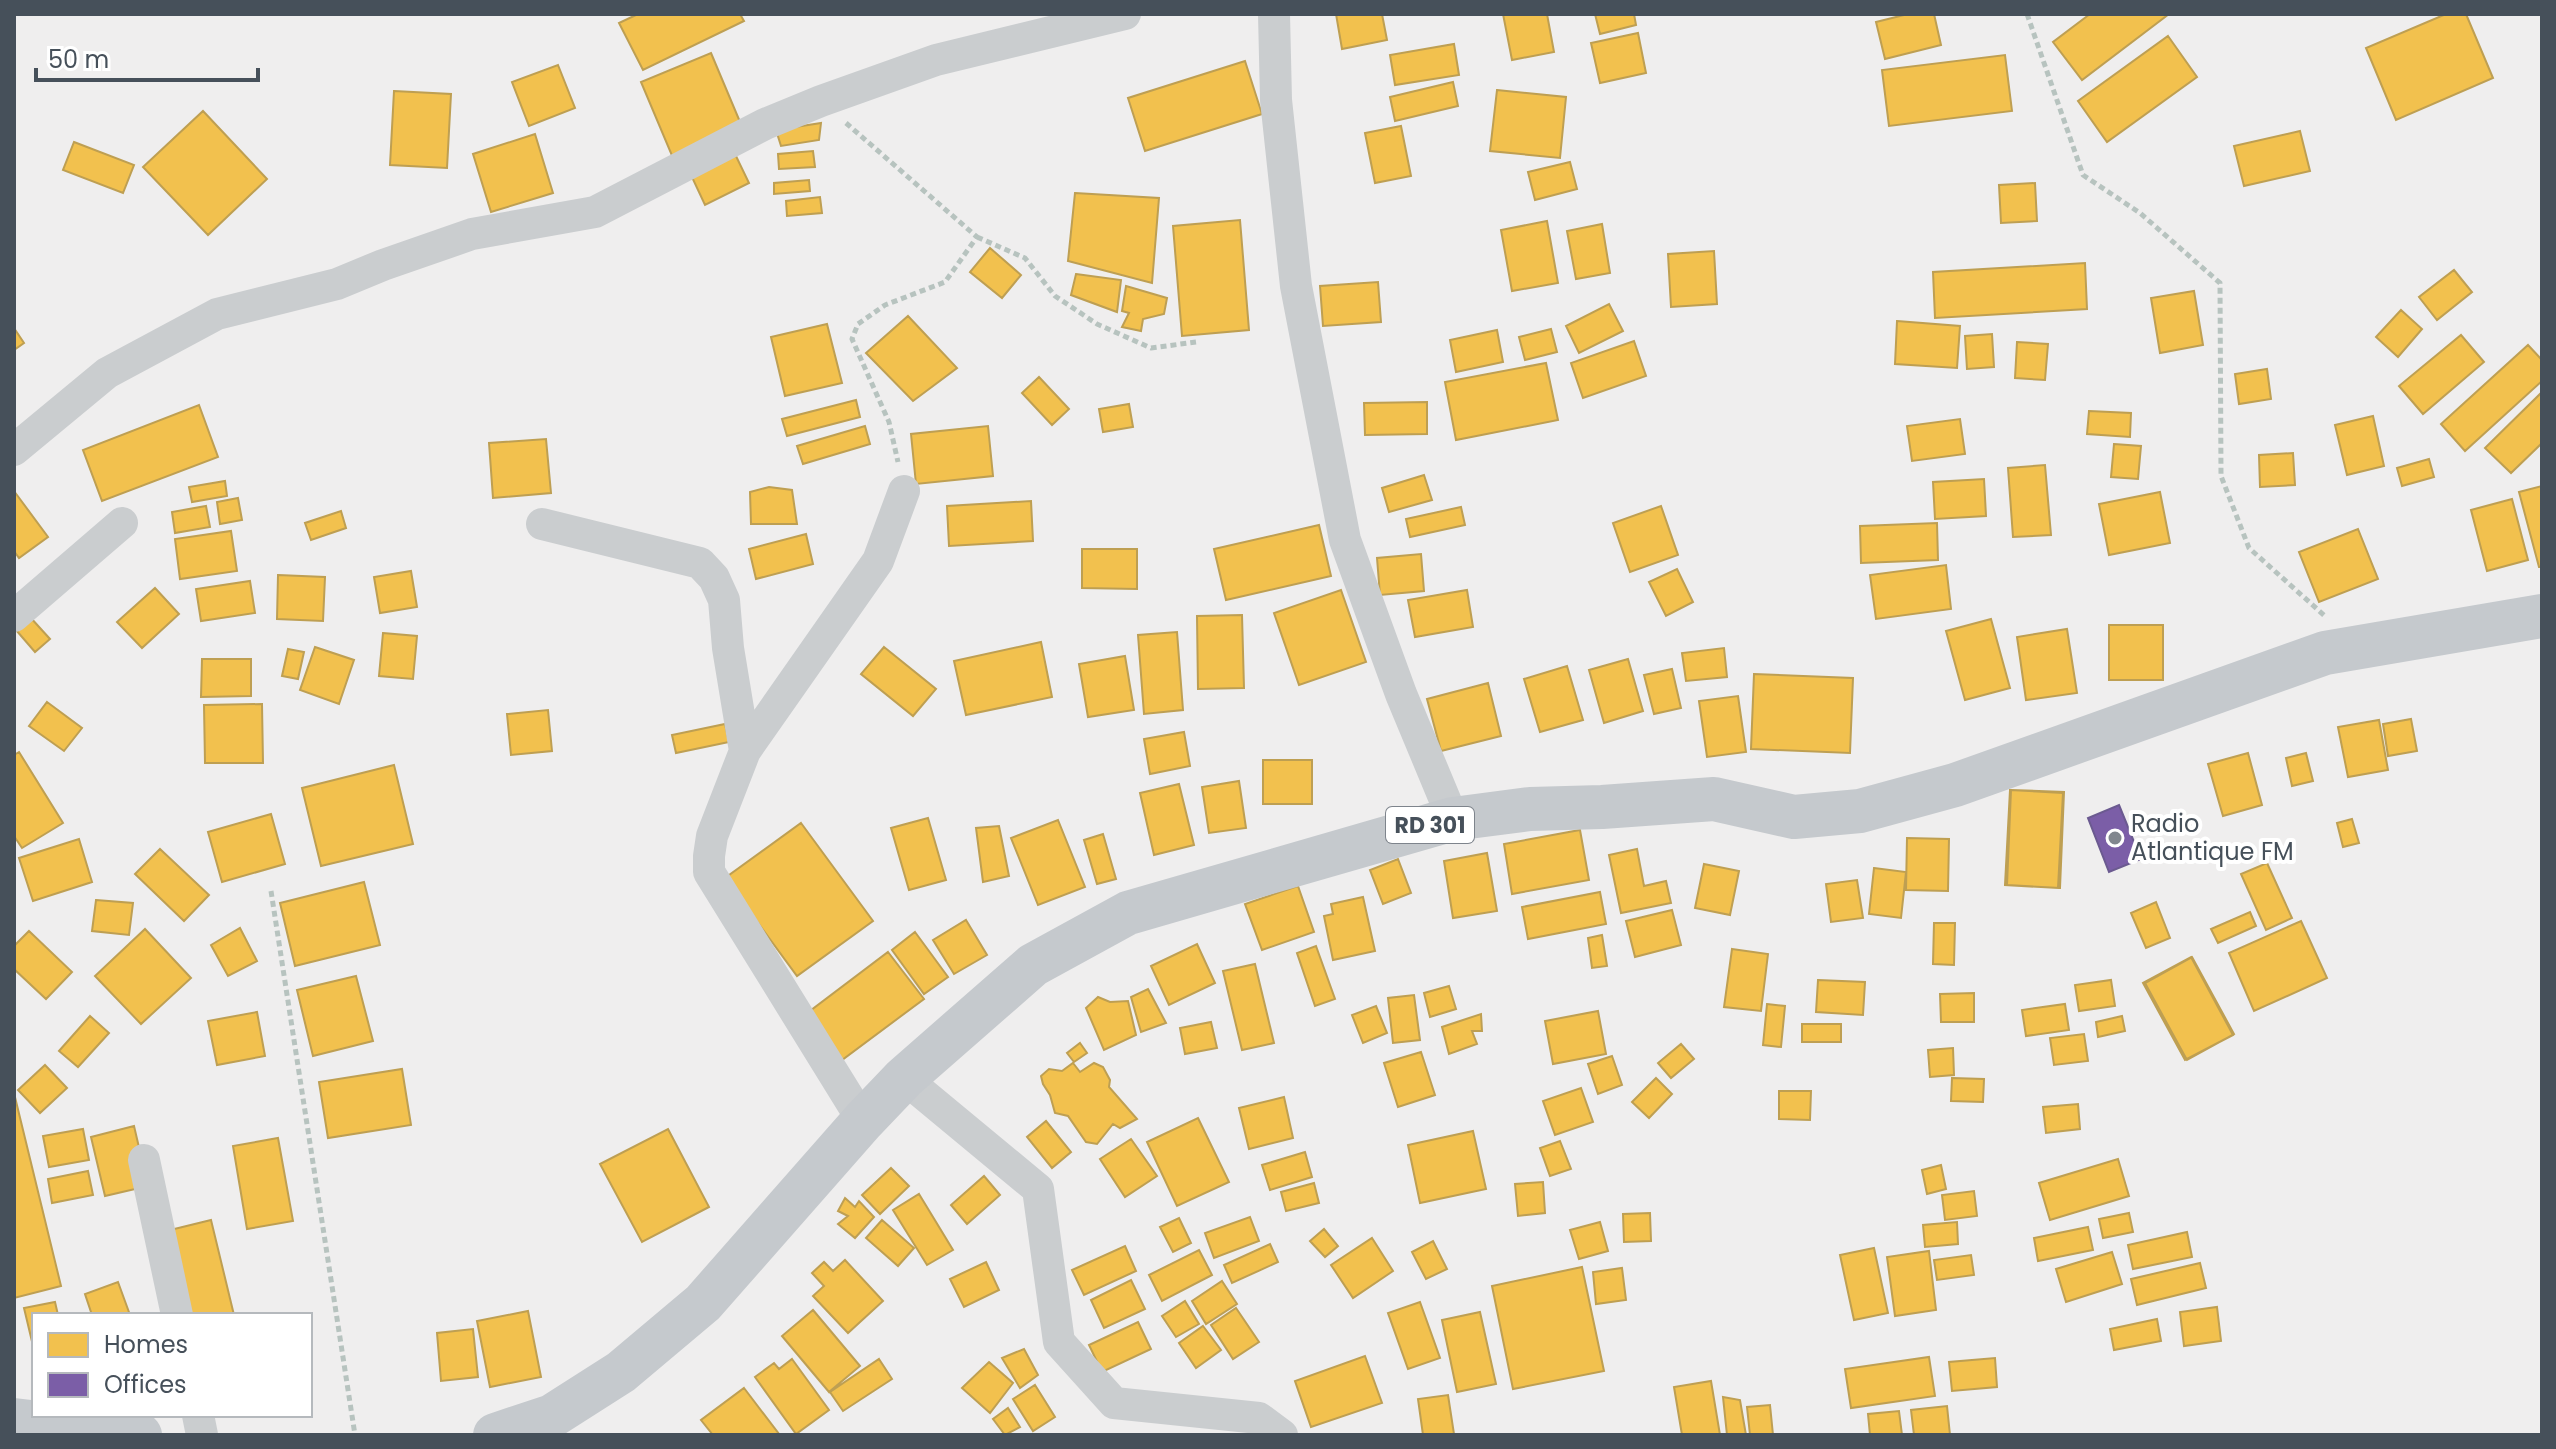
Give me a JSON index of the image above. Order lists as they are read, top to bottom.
{
  "streets": {
    "main road": ["RD 301"]
  },
  "places": ["Radio Atlantique FM"],
  "legend": ["Homes", "Offices"],
  "scale_bar": "50 m"
}
